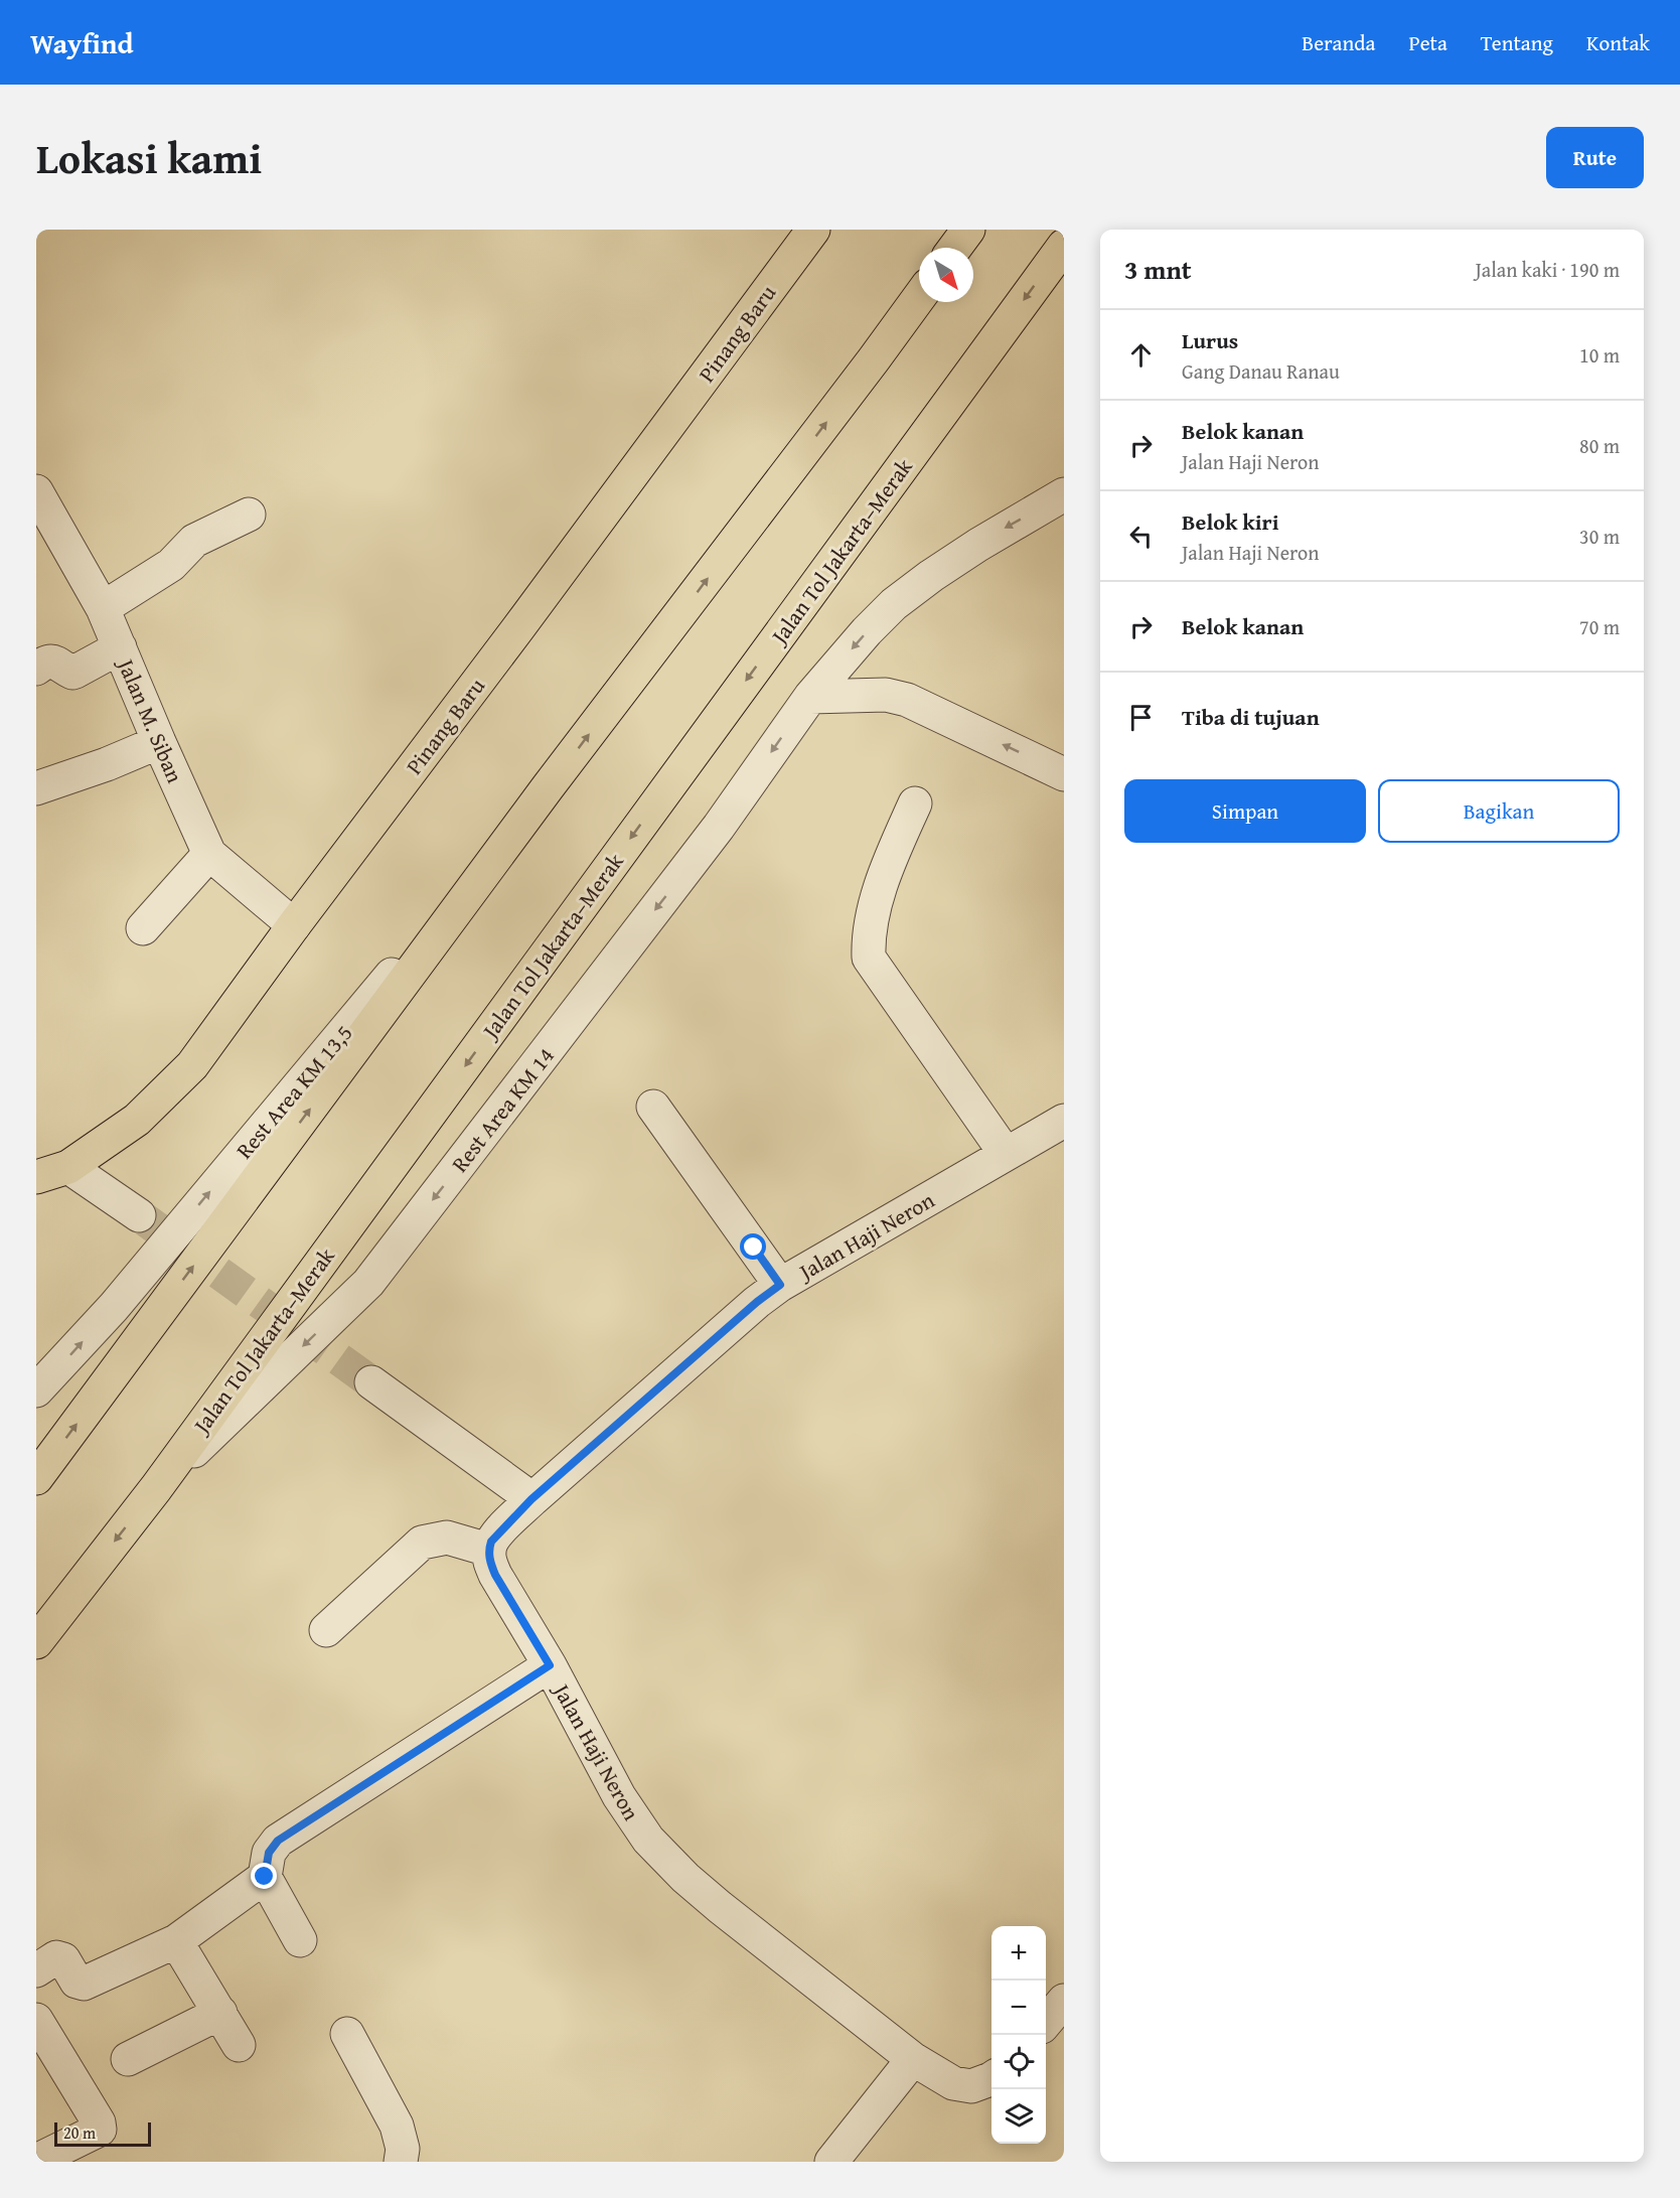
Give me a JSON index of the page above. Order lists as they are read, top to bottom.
{
  "streets": {
    "main road": ["Pinang Baru", "Jalan Tol Jakarta–Merak"],
    "street": [
      "Jalan M. Siban",
      "Rest Area KM 13,5",
      "Rest Area KM 14",
      "Jalan Haji Neron"
    ]
  },
  "crossings": [
    ["Pinang Baru", "Jalan M. Siban"],
    ["Jalan Tol Jakarta–Merak", "Rest Area KM 14"]
  ],
  "one_way": ["Rest Area KM 13,5", "Rest Area KM 14"],
  "scale_bar": "20 m",
  "north": "bottom right",
  "page": {
    "header": "Wayfind",
    "nav": [
      "Beranda",
      "Peta",
      "Tentang",
      "Kontak"
    ],
    "title": "Lokasi kami",
    "buttons": [
      "Rute",
      ["Simpan", "Bagikan"]
    ],
    "heading": ["3 mnt", "Jalan kaki · 190 m"],
    "list": [
      ["Lurus", "Gang Danau Ranau", "10 m"],
      ["Belok kanan", "Jalan Haji Neron", "80 m"],
      ["Belok kiri", "Jalan Haji Neron", "30 m"],
      ["Belok kanan", "70 m"],
      "Tiba di tujuan"
    ],
    "map_buttons": ["+", "−"],
    "scale": "20 m"
  }
}
